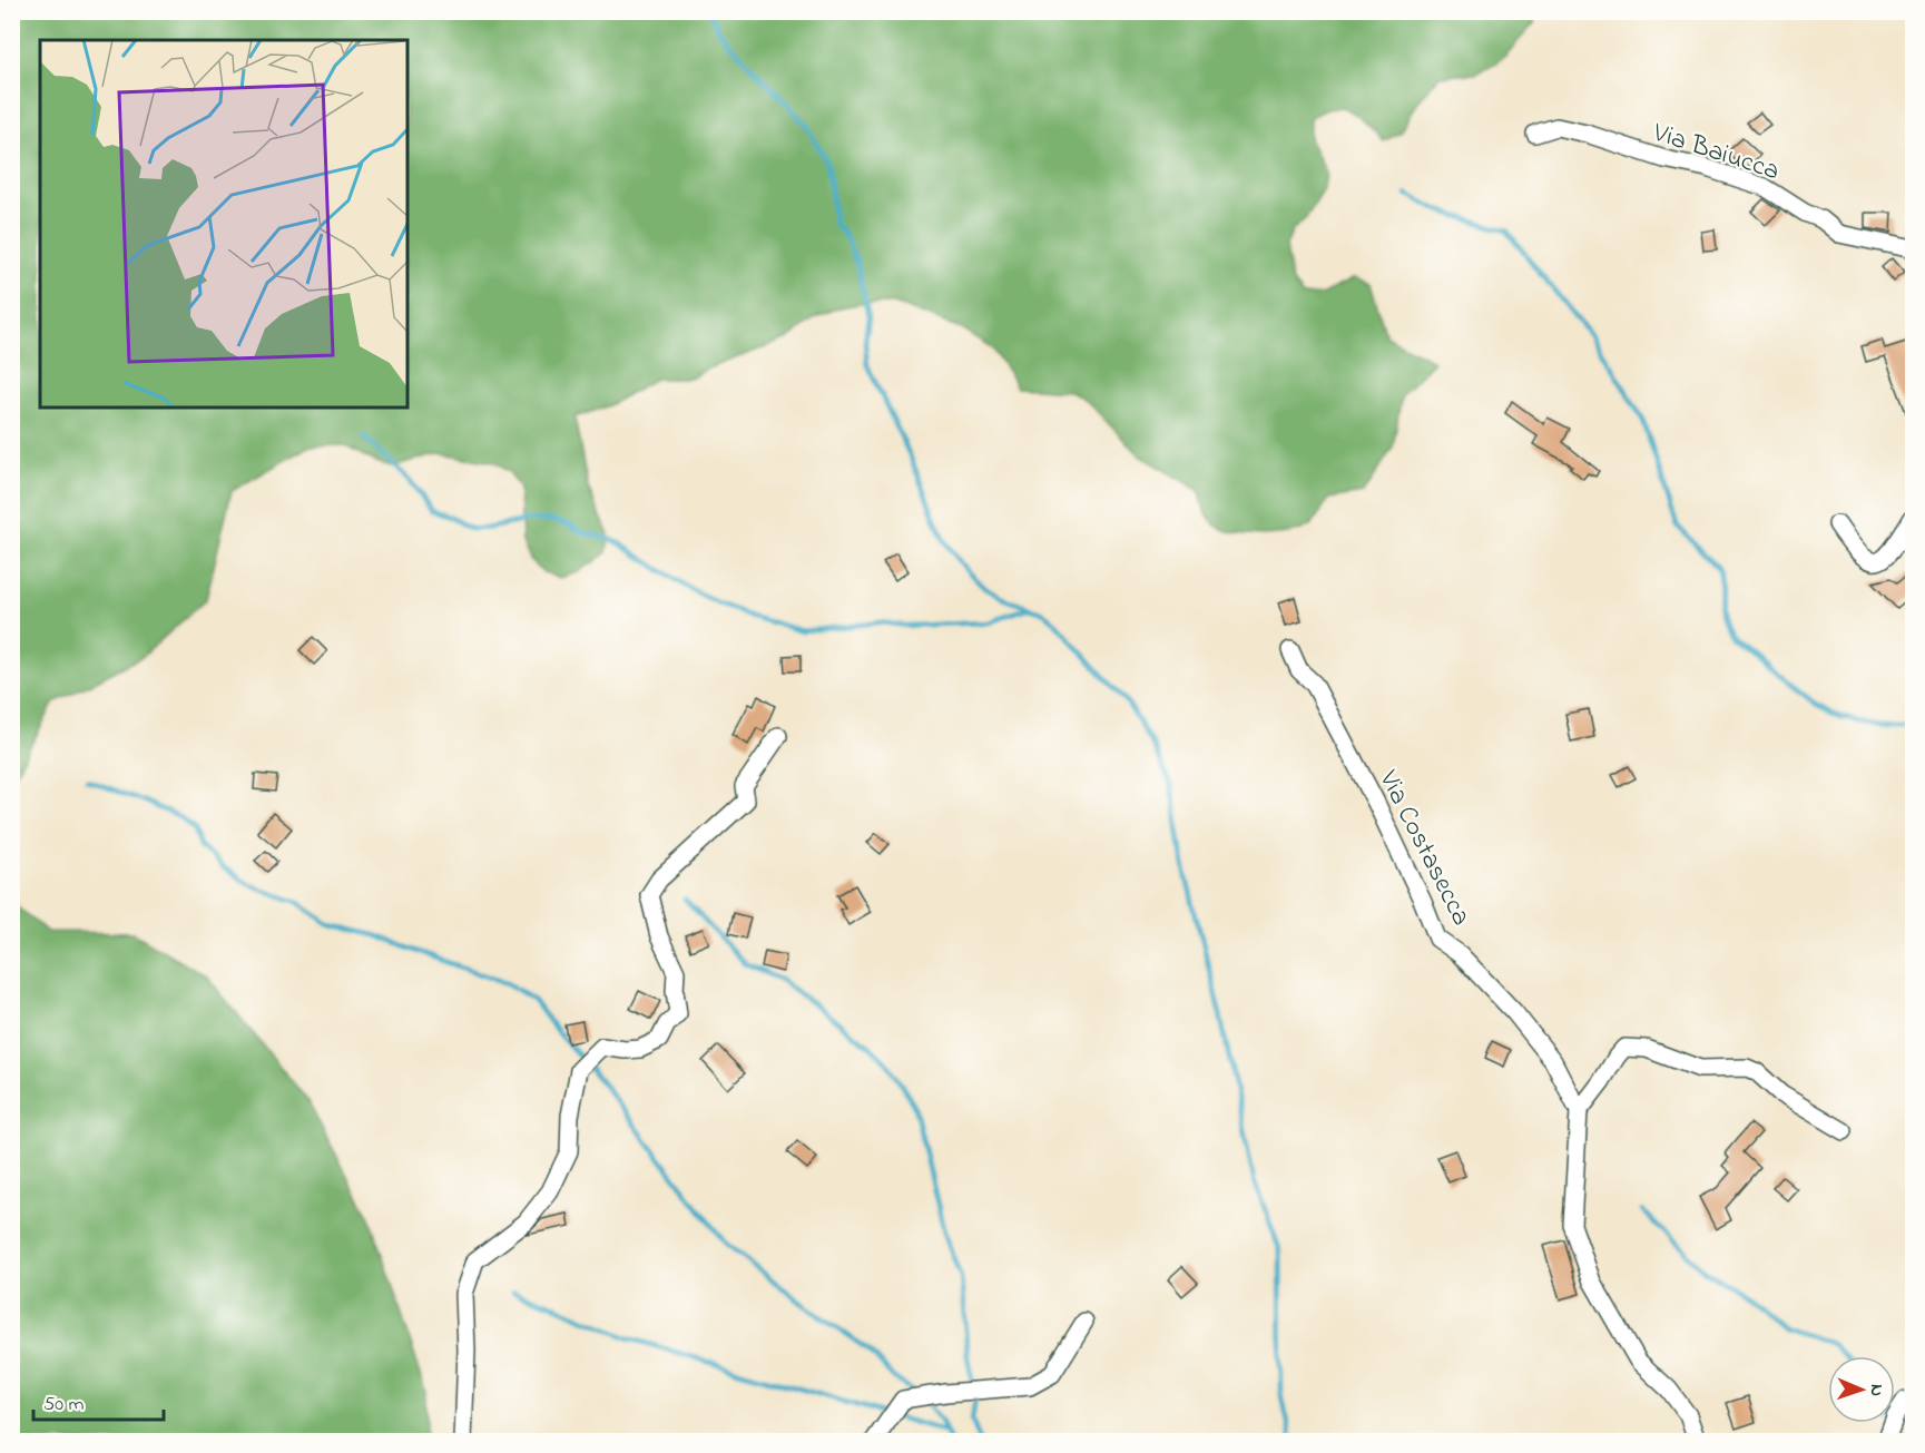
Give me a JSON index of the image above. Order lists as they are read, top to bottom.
{
  "streets": {
    "street": ["Via Baiucca", "Via Costasecca"]
  },
  "scale_bar": "50 m",
  "north": "right"
}
